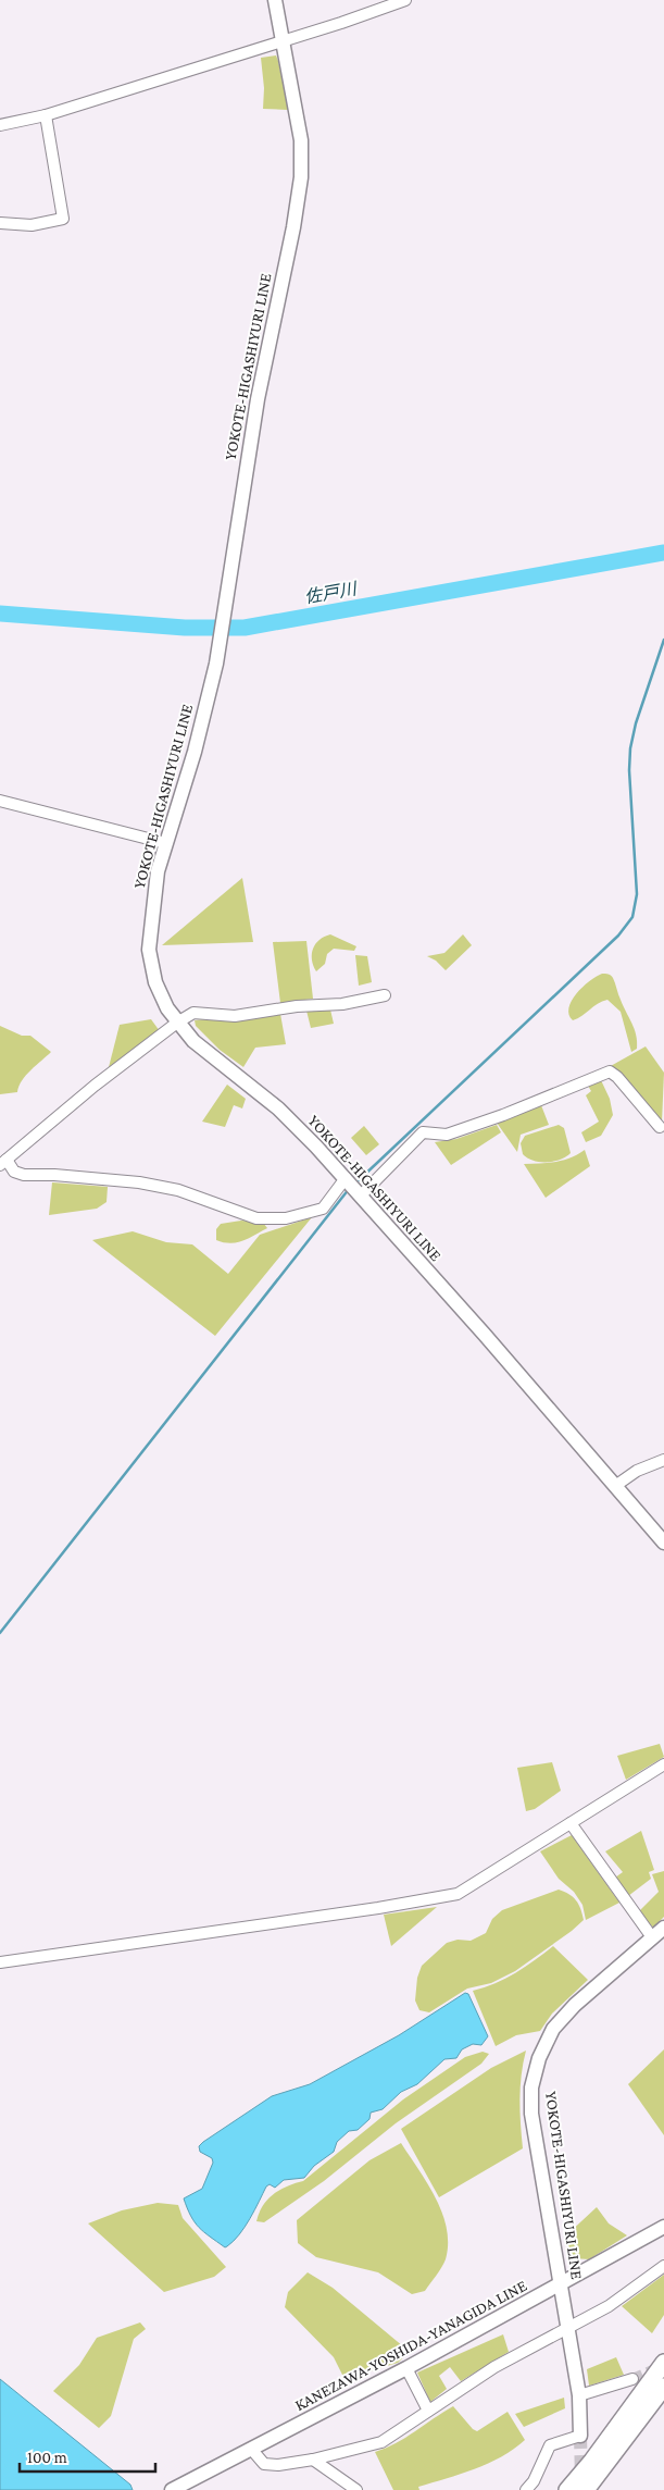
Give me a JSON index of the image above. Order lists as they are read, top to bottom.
{
  "streets": {
    "main road": ["YOKOTE-HIGASHIYURI LINE", "KANEZAWA-YOSHIDA-YANAGIDA LINE"]
  },
  "crossings": [
    ["YOKOTE-HIGASHIYURI LINE", "KANEZAWA-YOSHIDA-YANAGIDA LINE"]
  ],
  "water": ["佐戸川"],
  "scale_bar": "100 m"
}
